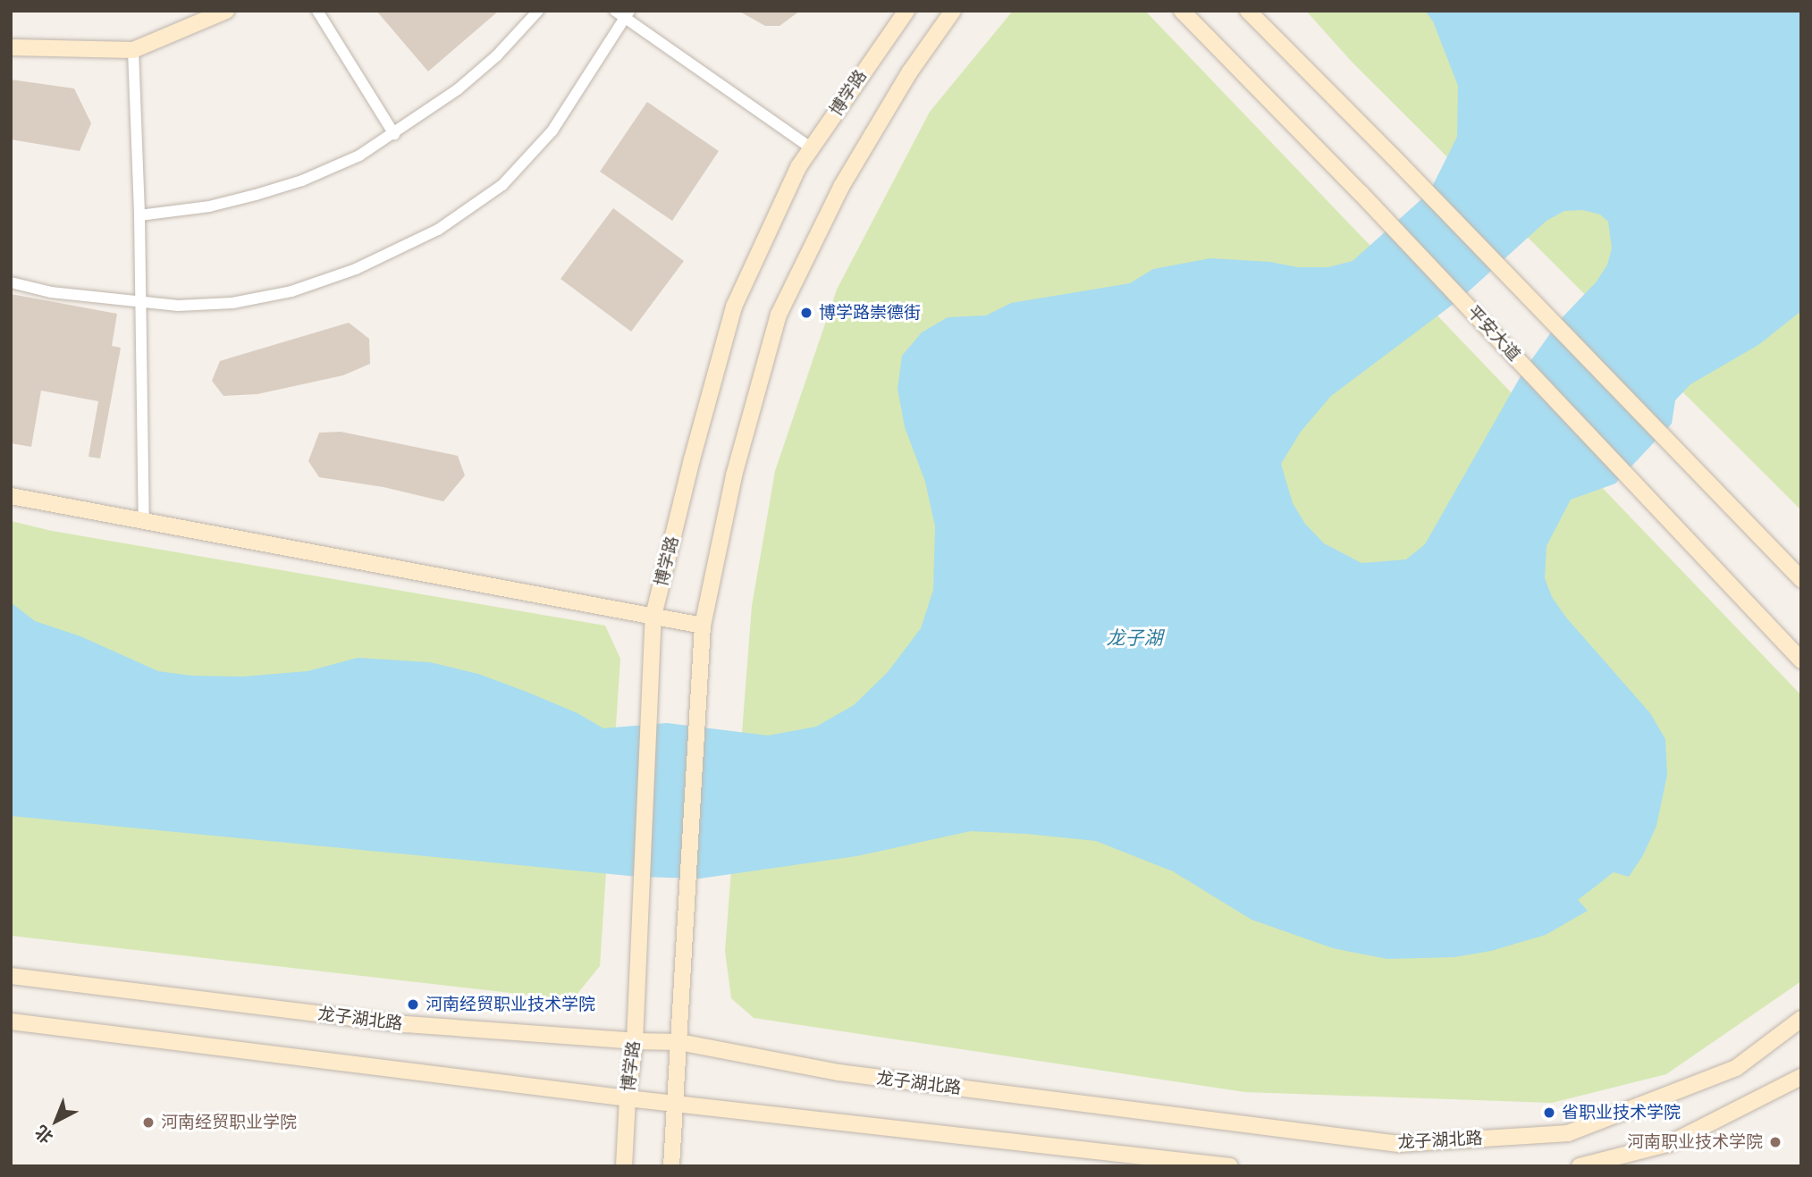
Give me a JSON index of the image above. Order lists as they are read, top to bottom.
{
  "streets": {
    "street": ["博学路", "平安大道", "龙子湖北路"]
  },
  "crossings": [
    ["博学路", "龙子湖北路"]
  ],
  "water": ["龙子湖"],
  "places": [
    "博学路崇德街",
    "河南经贸职业技术学院",
    "省职业技术学院",
    "河南经贸职业学院",
    "河南职业技术学院"
  ],
  "north": "bottom left"
}
